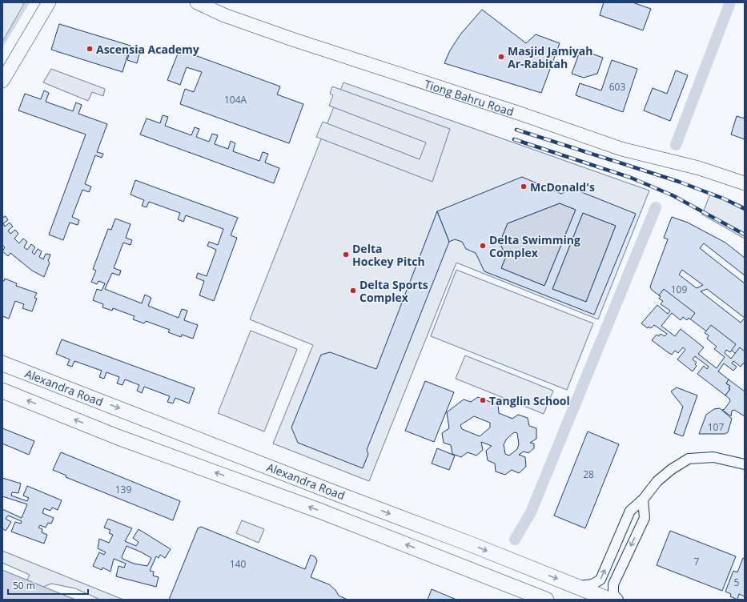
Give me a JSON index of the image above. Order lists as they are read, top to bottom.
{
  "streets": {
    "main road": ["Tiong Bahru Road", "Alexandra Road"]
  },
  "places": [
    "Ascensia Academy",
    "Masjid Jamiyah Ar-Rabitah",
    "McDonald's",
    "Delta Swimming Complex",
    "Delta Hockey Pitch",
    "Delta Sports Complex",
    "Tanglin School"
  ],
  "house_numbers": [
    "603",
    "104A",
    "109",
    "107",
    "28",
    "139",
    "7",
    "140",
    "5"
  ],
  "scale_bar": "50 m"
}
